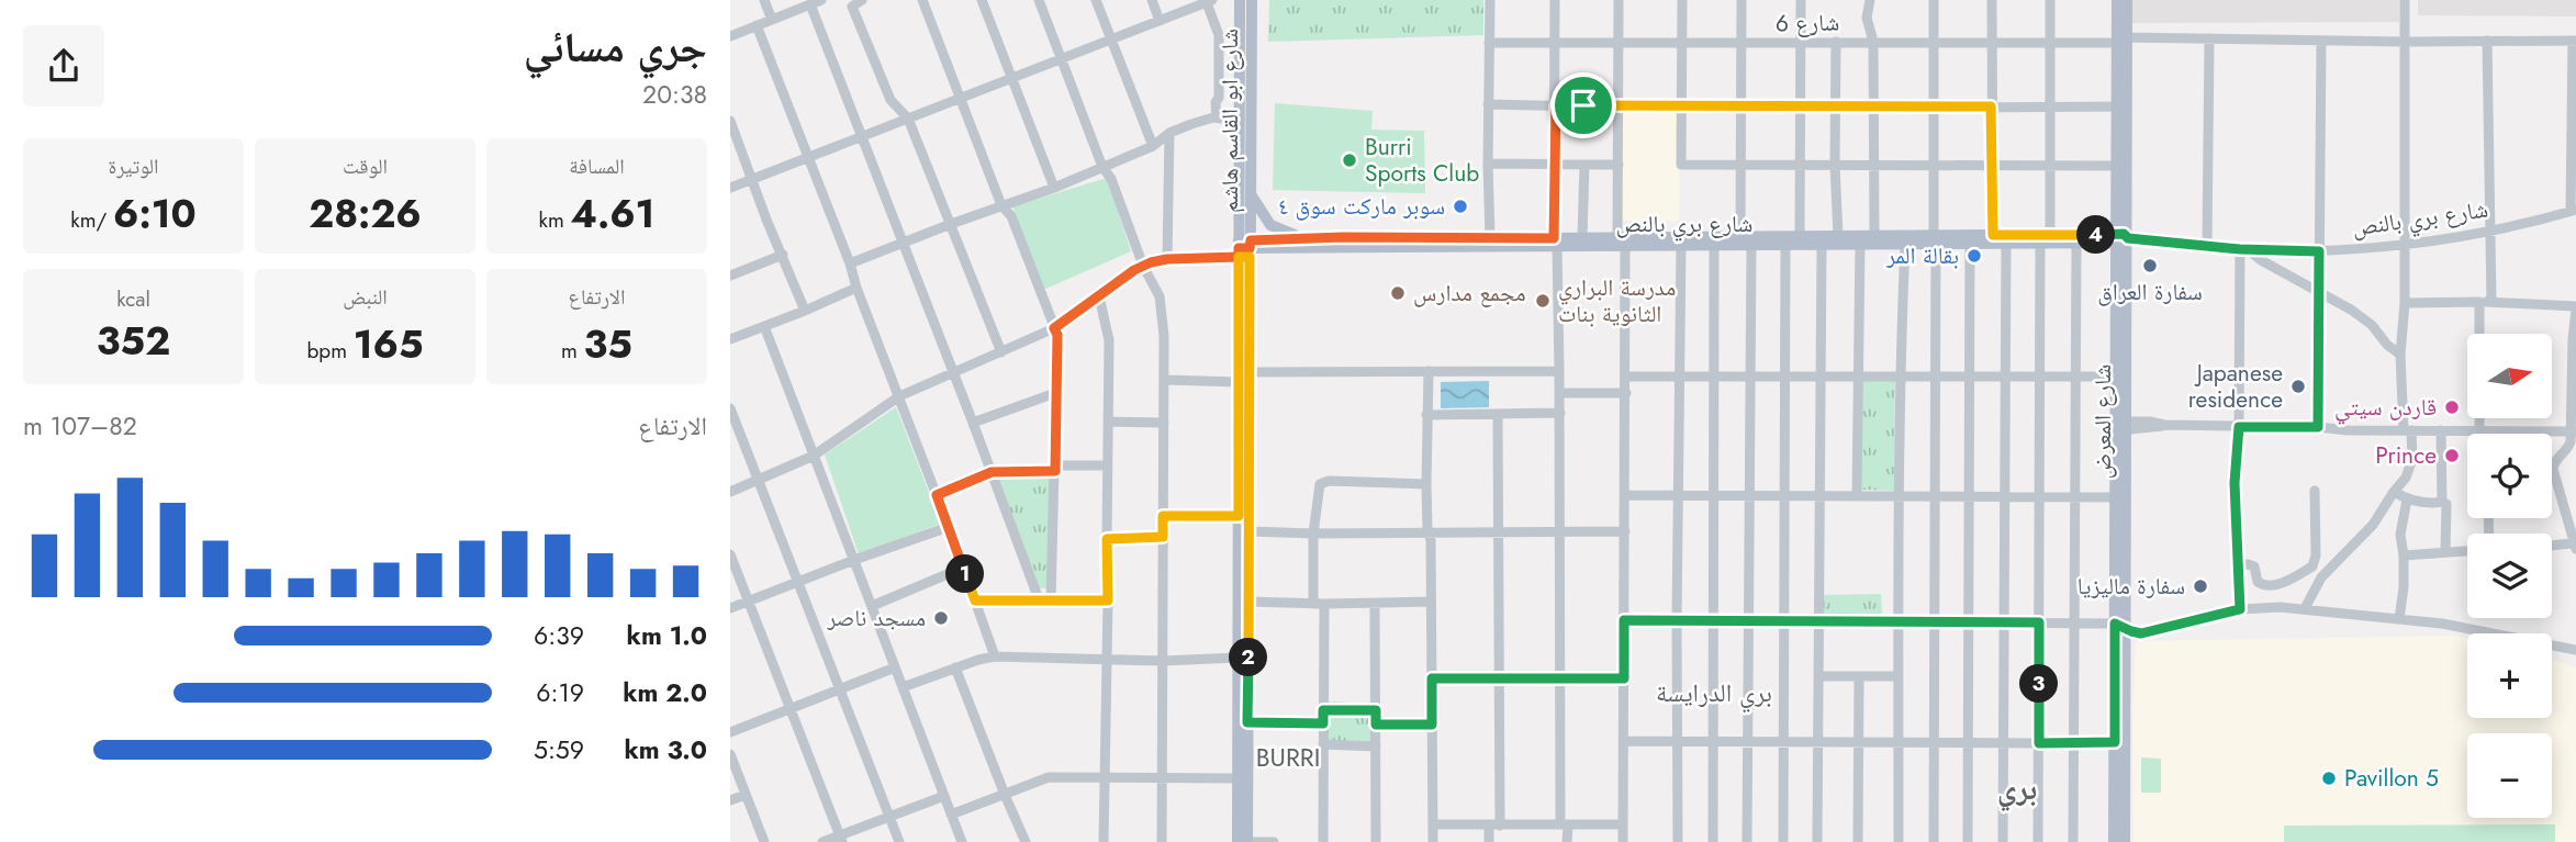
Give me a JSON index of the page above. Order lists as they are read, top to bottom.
{
  "streets": {
    "main road": ["شارع ابو القاسم هاشم", "شارع بري بالنص", "شارع المعرض"],
    "street": ["شارع 6"]
  },
  "crossings": [
    ["شارع 6", "شارع المعرض"],
    ["شارع ابو القاسم هاشم", "شارع بري بالنص"],
    ["شارع بري بالنص", "شارع المعرض"]
  ],
  "districts": ["بري الدرايسة", "BURRI", "بري"],
  "places": [
    "Burri Sports Club",
    "سوبر ماركت سوق ٤",
    "بقالة المر",
    "سفارة العراق",
    "مجمع مدارس",
    "مدرسة البراري الثانوية بنات",
    "Japanese residence",
    "قاردن سيتي",
    "Prince",
    "سفارة ماليزيا",
    "مسجد ناصر",
    "Pavillon 5"
  ],
  "north": "right",
  "page": {
    "heading": ["جري مسائي", "20:38"],
    "stats": [
      ["المسافة", "4.61 km"],
      ["الوقت", "28:26"],
      ["الوتيرة", "6:10 /km"],
      ["الارتفاع", "35 m"],
      ["النبض", "165 bpm"],
      ["kcal", "352"]
    ],
    "pins": [
      "4",
      "1",
      "2",
      "3"
    ],
    "map_buttons": ["+", "−"],
    "chart": ["الارتفاع", "82–107 m"],
    "list": [
      {
        "name": "1.0 km",
        "note": "6:39"
      },
      {
        "name": "2.0 km",
        "note": "6:19"
      },
      {
        "name": "3.0 km",
        "note": "5:59"
      }
    ]
  }
}
